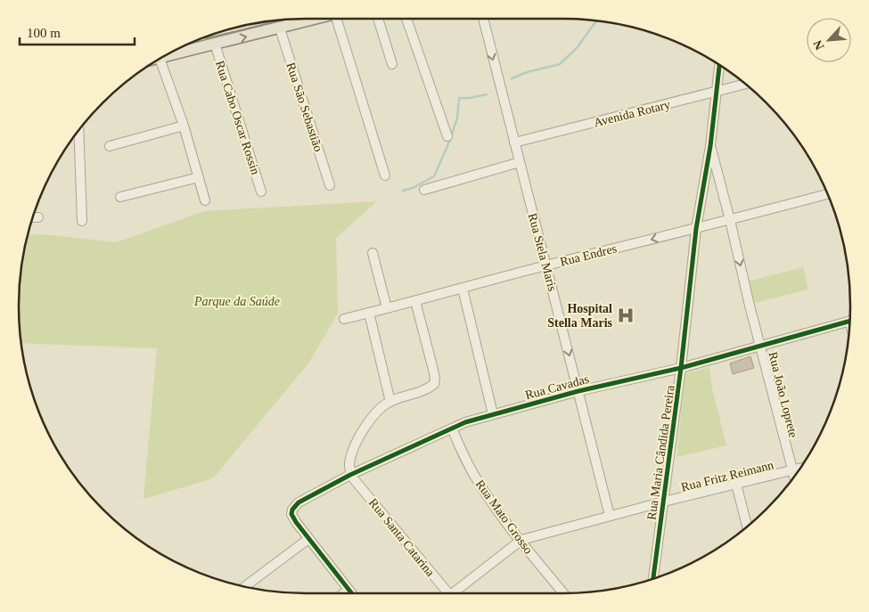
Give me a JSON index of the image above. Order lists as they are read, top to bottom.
{
  "streets": {
    "street": [
      "Rua São Sebastião",
      "Avenida Rotary",
      "Rua Cabo Oscar Rossin",
      "Rua Stela Maris",
      "Rua Endres",
      "Rua Cavadas",
      "Rua João Loprete",
      "Rua Maria Cândida Pereira",
      "Rua Fritz Reimann",
      "Rua Mato Grosso",
      "Rua Santa Catarina"
    ]
  },
  "crossings": [
    ["Avenida Rotary", "Rua Stela Maris"],
    ["Avenida Rotary", "Rua Maria Cândida Pereira"],
    ["Rua Stela Maris", "Rua Endres"],
    ["Rua Stela Maris", "Rua Cavadas"],
    ["Rua Stela Maris", "Rua Fritz Reimann"],
    ["Rua Endres", "Rua João Loprete"],
    ["Rua Endres", "Rua Maria Cândida Pereira"],
    ["Rua Cavadas", "Rua João Loprete"],
    ["Rua Cavadas", "Rua Maria Cândida Pereira"],
    ["Rua Cavadas", "Rua Mato Grosso"],
    ["Rua Cavadas", "Rua Santa Catarina"],
    ["Rua João Loprete", "Rua Maria Cândida Pereira"],
    ["Rua João Loprete", "Rua Fritz Reimann"],
    ["Rua Maria Cândida Pereira", "Rua Fritz Reimann"],
    ["Rua Fritz Reimann", "Rua Mato Grosso"]
  ],
  "one_way": ["Rua João Loprete"],
  "parks": ["Parque da Saúde"],
  "places": {
    "hospital": ["Hospital Stella Maris"]
  },
  "scale_bar": "100 m",
  "north": "bottom left"
}
